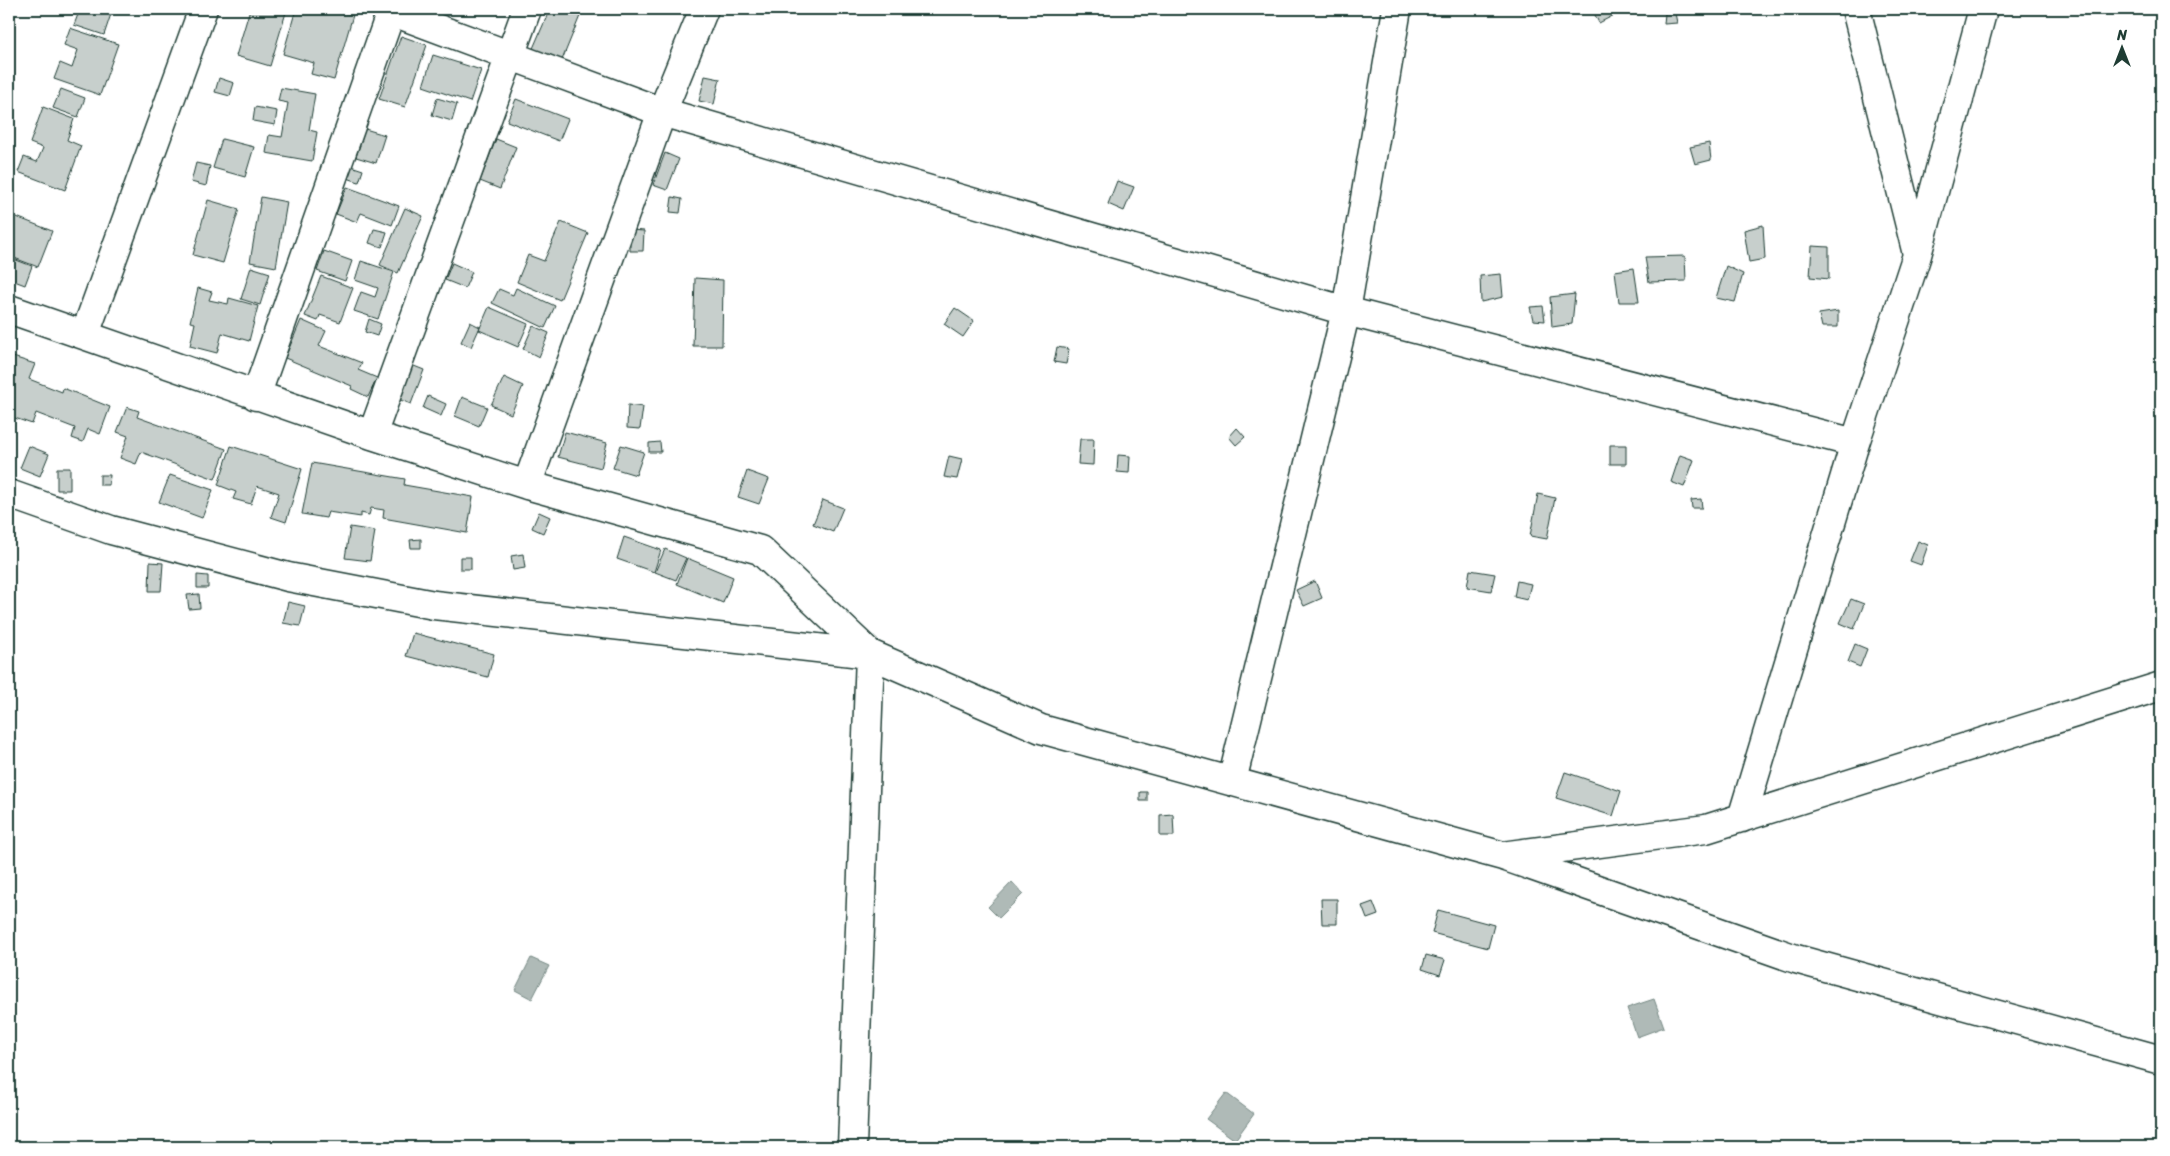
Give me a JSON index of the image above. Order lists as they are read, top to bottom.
{
  "north": "top"
}
